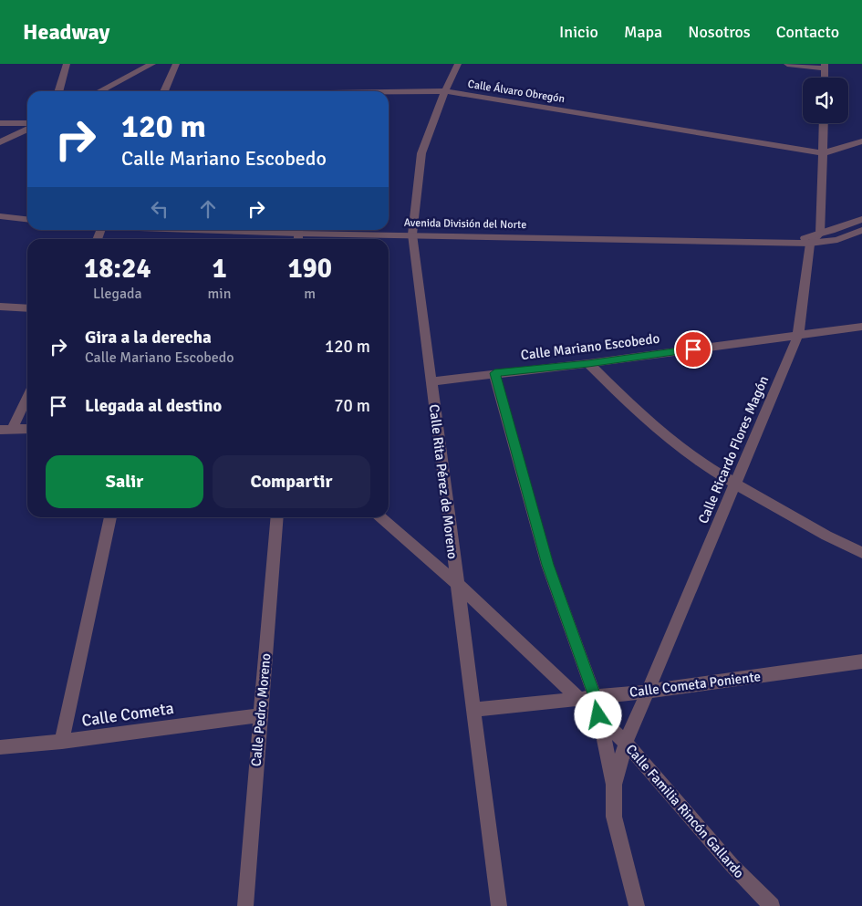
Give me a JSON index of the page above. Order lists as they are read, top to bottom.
{
  "streets": {
    "street": [
      "Calle Álvaro Obregón",
      "Avenida División del Norte",
      "Calle Mariano Escobedo",
      "Calle Ricardo Flores Magón",
      "Calle Rita Pérez de Moreno",
      "Calle Cometa Poniente",
      "Calle Pedro Moreno",
      "Calle Cometa",
      "Calle Familia Rincón Gallardo"
    ]
  },
  "crossings": [
    ["Calle Álvaro Obregón", "Calle Rita Pérez de Moreno"],
    ["Avenida División del Norte", "Calle Ricardo Flores Magón"],
    ["Avenida División del Norte", "Calle Rita Pérez de Moreno"],
    ["Calle Mariano Escobedo", "Calle Ricardo Flores Magón"],
    ["Calle Mariano Escobedo", "Calle Rita Pérez de Moreno"],
    ["Calle Ricardo Flores Magón", "Calle Cometa Poniente"],
    ["Calle Ricardo Flores Magón", "Calle Familia Rincón Gallardo"],
    ["Calle Rita Pérez de Moreno", "Calle Cometa Poniente"],
    ["Calle Rita Pérez de Moreno", "Calle Familia Rincón Gallardo"],
    ["Calle Cometa Poniente", "Calle Familia Rincón Gallardo"],
    ["Calle Pedro Moreno", "Calle Cometa"]
  ],
  "page": {
    "header": "Headway",
    "nav": [
      "Inicio",
      "Mapa",
      "Nosotros",
      "Contacto"
    ],
    "turn": ["120 m", "Calle Mariano Escobedo"],
    "eta": [
      "18:24",
      "Llegada",
      "1",
      "min",
      "190",
      "m"
    ],
    "list": [
      {
        "name": "Gira a la derecha",
        "note": "Calle Mariano Escobedo",
        "value": "120 m"
      },
      {
        "name": "Llegada al destino",
        "value": "70 m"
      }
    ],
    "buttons": ["Salir", "Compartir"]
  }
}
